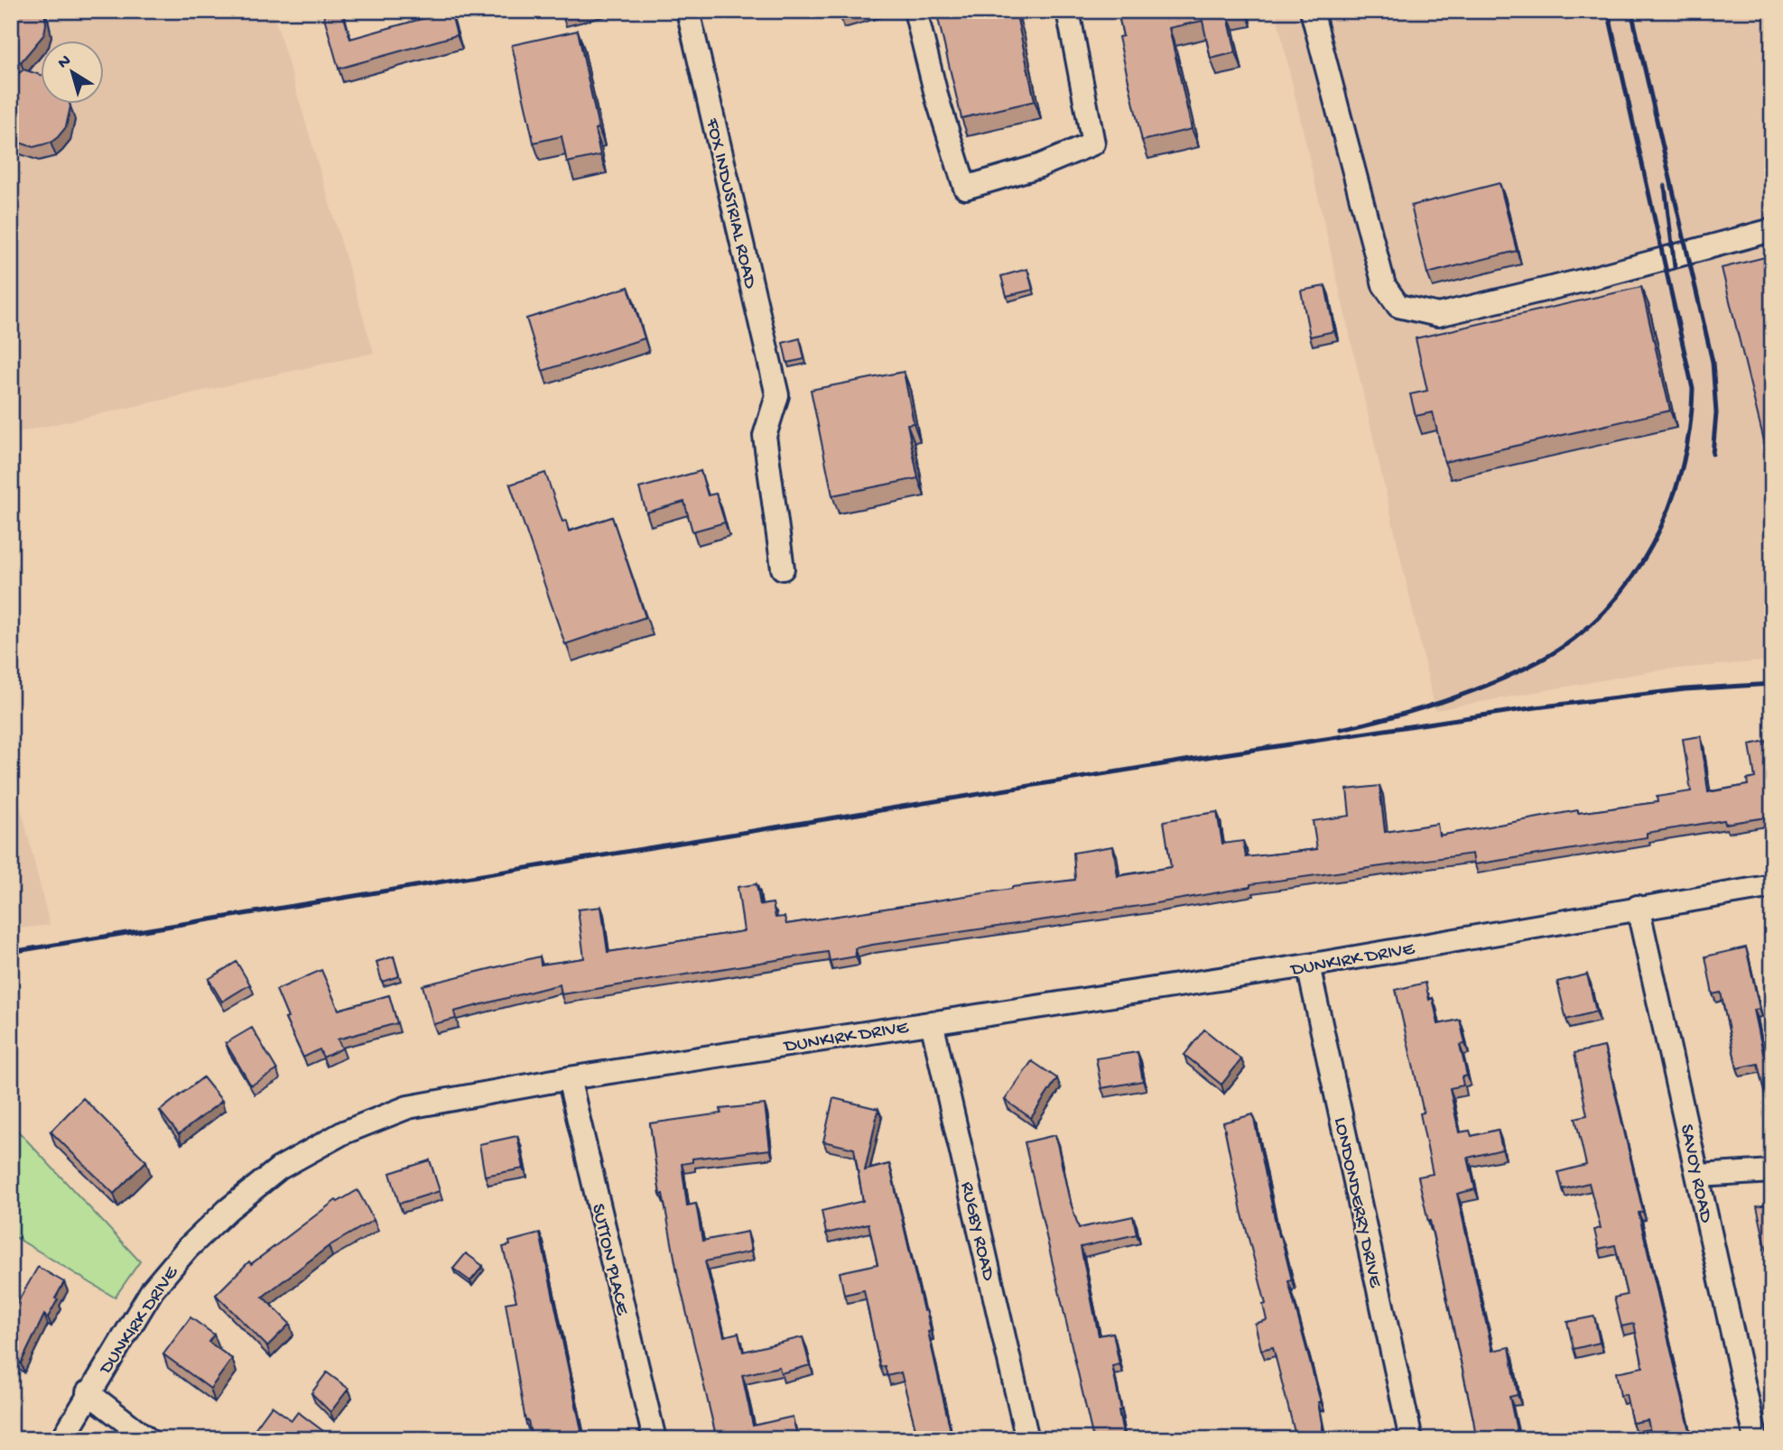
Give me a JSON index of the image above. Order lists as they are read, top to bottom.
{
  "streets": {
    "street": [
      "FOX INDUSTRIAL ROAD",
      "DUNKIRK DRIVE",
      "SAVOY ROAD",
      "LONDONDERRY DRIVE",
      "RUGBY ROAD",
      "SUTTON PLACE"
    ]
  },
  "crossings": [
    ["DUNKIRK DRIVE", "SAVOY ROAD"],
    ["DUNKIRK DRIVE", "LONDONDERRY DRIVE"],
    ["DUNKIRK DRIVE", "RUGBY ROAD"],
    ["DUNKIRK DRIVE", "SUTTON PLACE"]
  ],
  "north": "top left"
}
